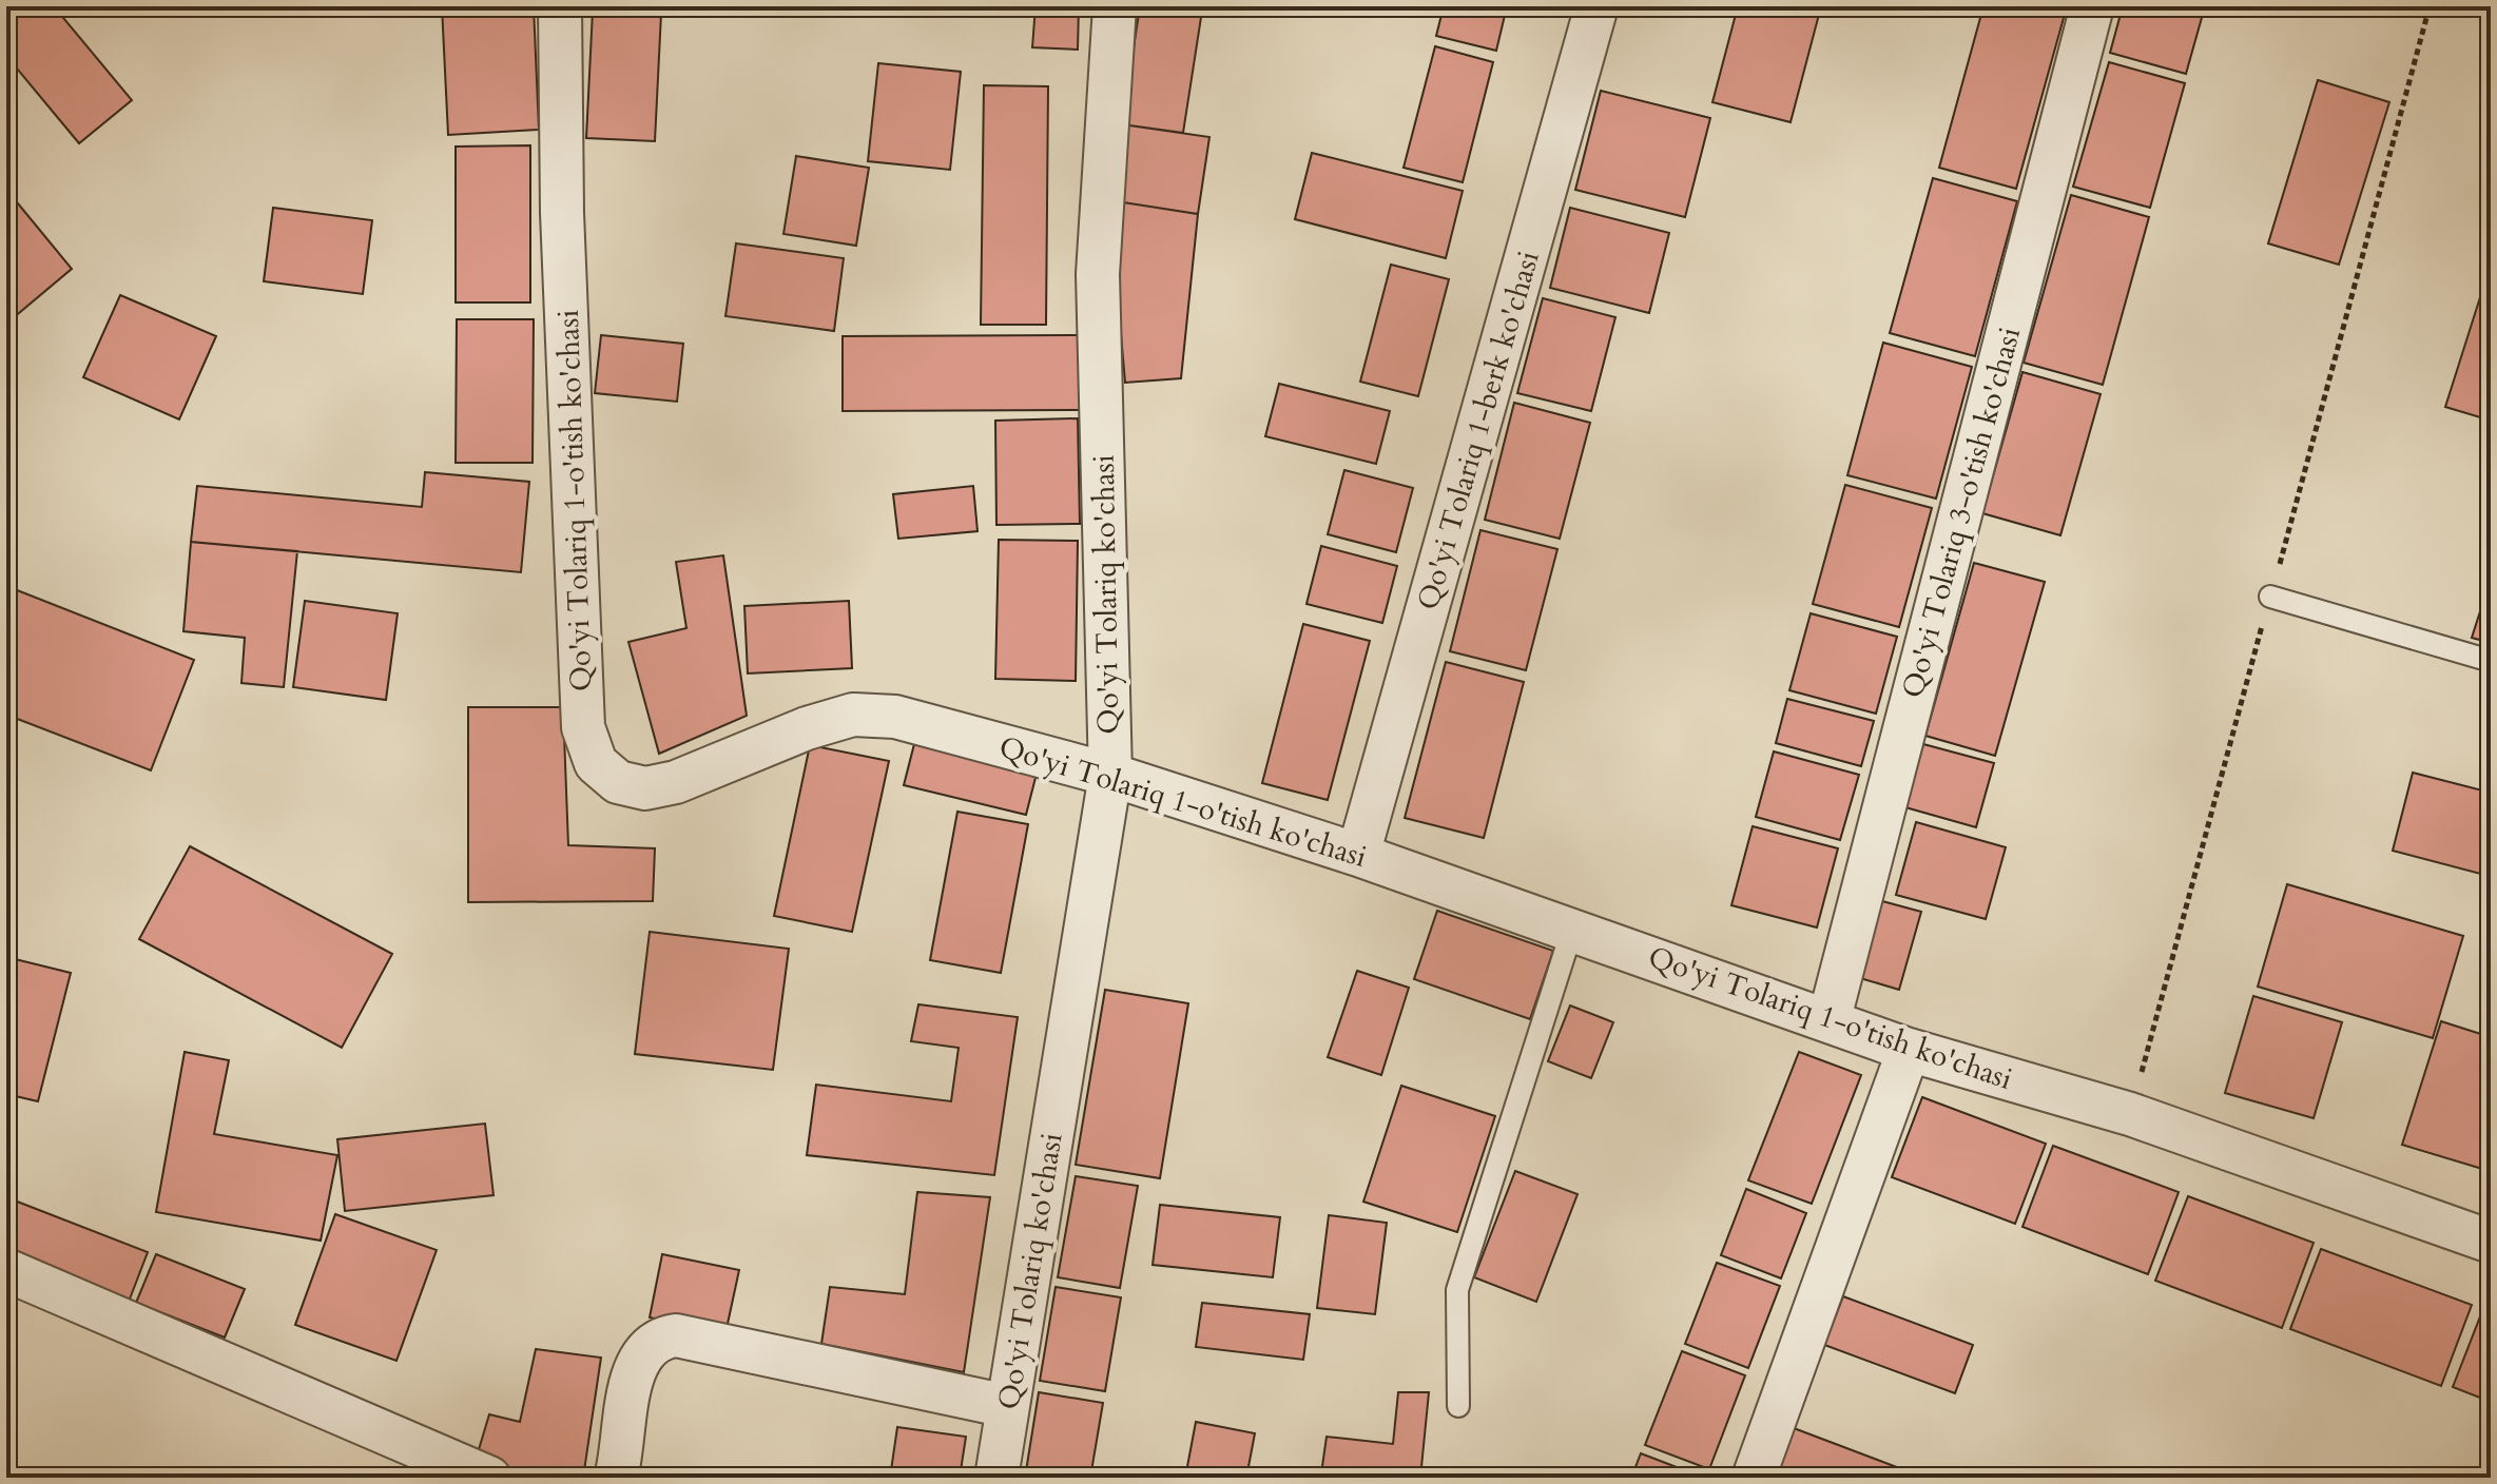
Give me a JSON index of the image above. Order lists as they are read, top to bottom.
{
  "streets": {
    "street": [
      "Qo'yi Tolariq 1-berk ko'chasi",
      "Qo'yi Tolariq 1-o'tish ko'chasi",
      "Qo'yi Tolariq 3-o'tish ko'chasi",
      "Qo'yi Tolariq ko'chasi"
    ]
  },
  "crossings": [
    ["Qo'yi Tolariq 1-berk ko'chasi", "Qo'yi Tolariq 1-o'tish ko'chasi"],
    ["Qo'yi Tolariq 1-o'tish ko'chasi", "Qo'yi Tolariq 3-o'tish ko'chasi"],
    ["Qo'yi Tolariq 1-o'tish ko'chasi", "Qo'yi Tolariq ko'chasi"]
  ]
}
